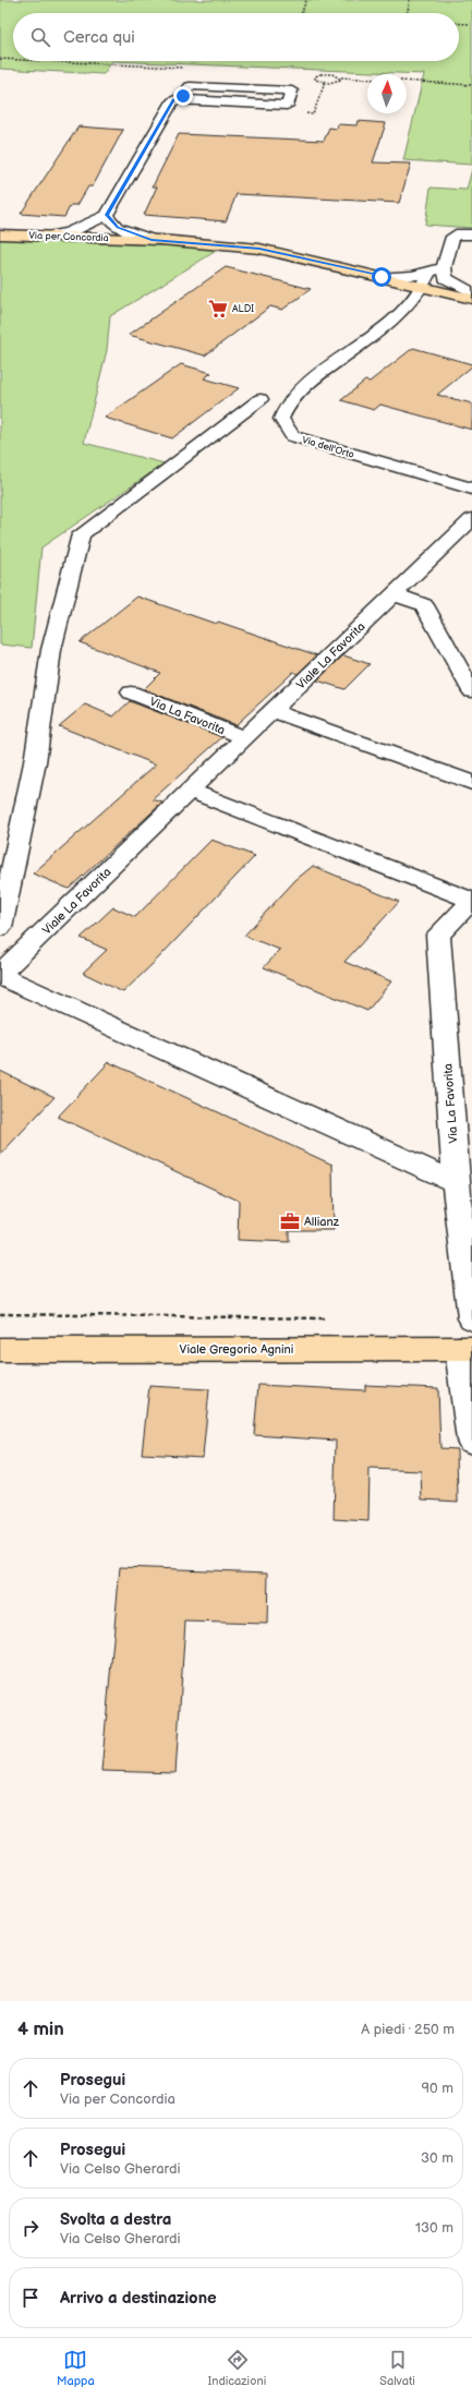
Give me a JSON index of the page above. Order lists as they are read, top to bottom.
{
  "streets": {
    "main road": ["Via per Concordia", "Viale Gregorio Agnini"],
    "street": ["Via dell'Orto", "Viale La Favorita", "Via La Favorita"]
  },
  "crossings": [
    ["Via per Concordia", "Via dell'Orto"],
    ["Viale La Favorita", "Via La Favorita"]
  ],
  "places": {
    "supermarket": ["ALDI"],
    "office": ["Allianz"]
  },
  "north": "top",
  "page": {
    "search": "Cerca qui",
    "heading": ["4 min", "A piedi · 250 m"],
    "list": [
      ["Prosegui", "Via per Concordia", "90 m"],
      ["Prosegui", "Via Celso Gherardi", "30 m"],
      ["Svolta a destra", "Via Celso Gherardi", "130 m"],
      "Arrivo a destinazione"
    ],
    "nav": ["Mappa", "Indicazioni", "Salvati"]
  }
}
